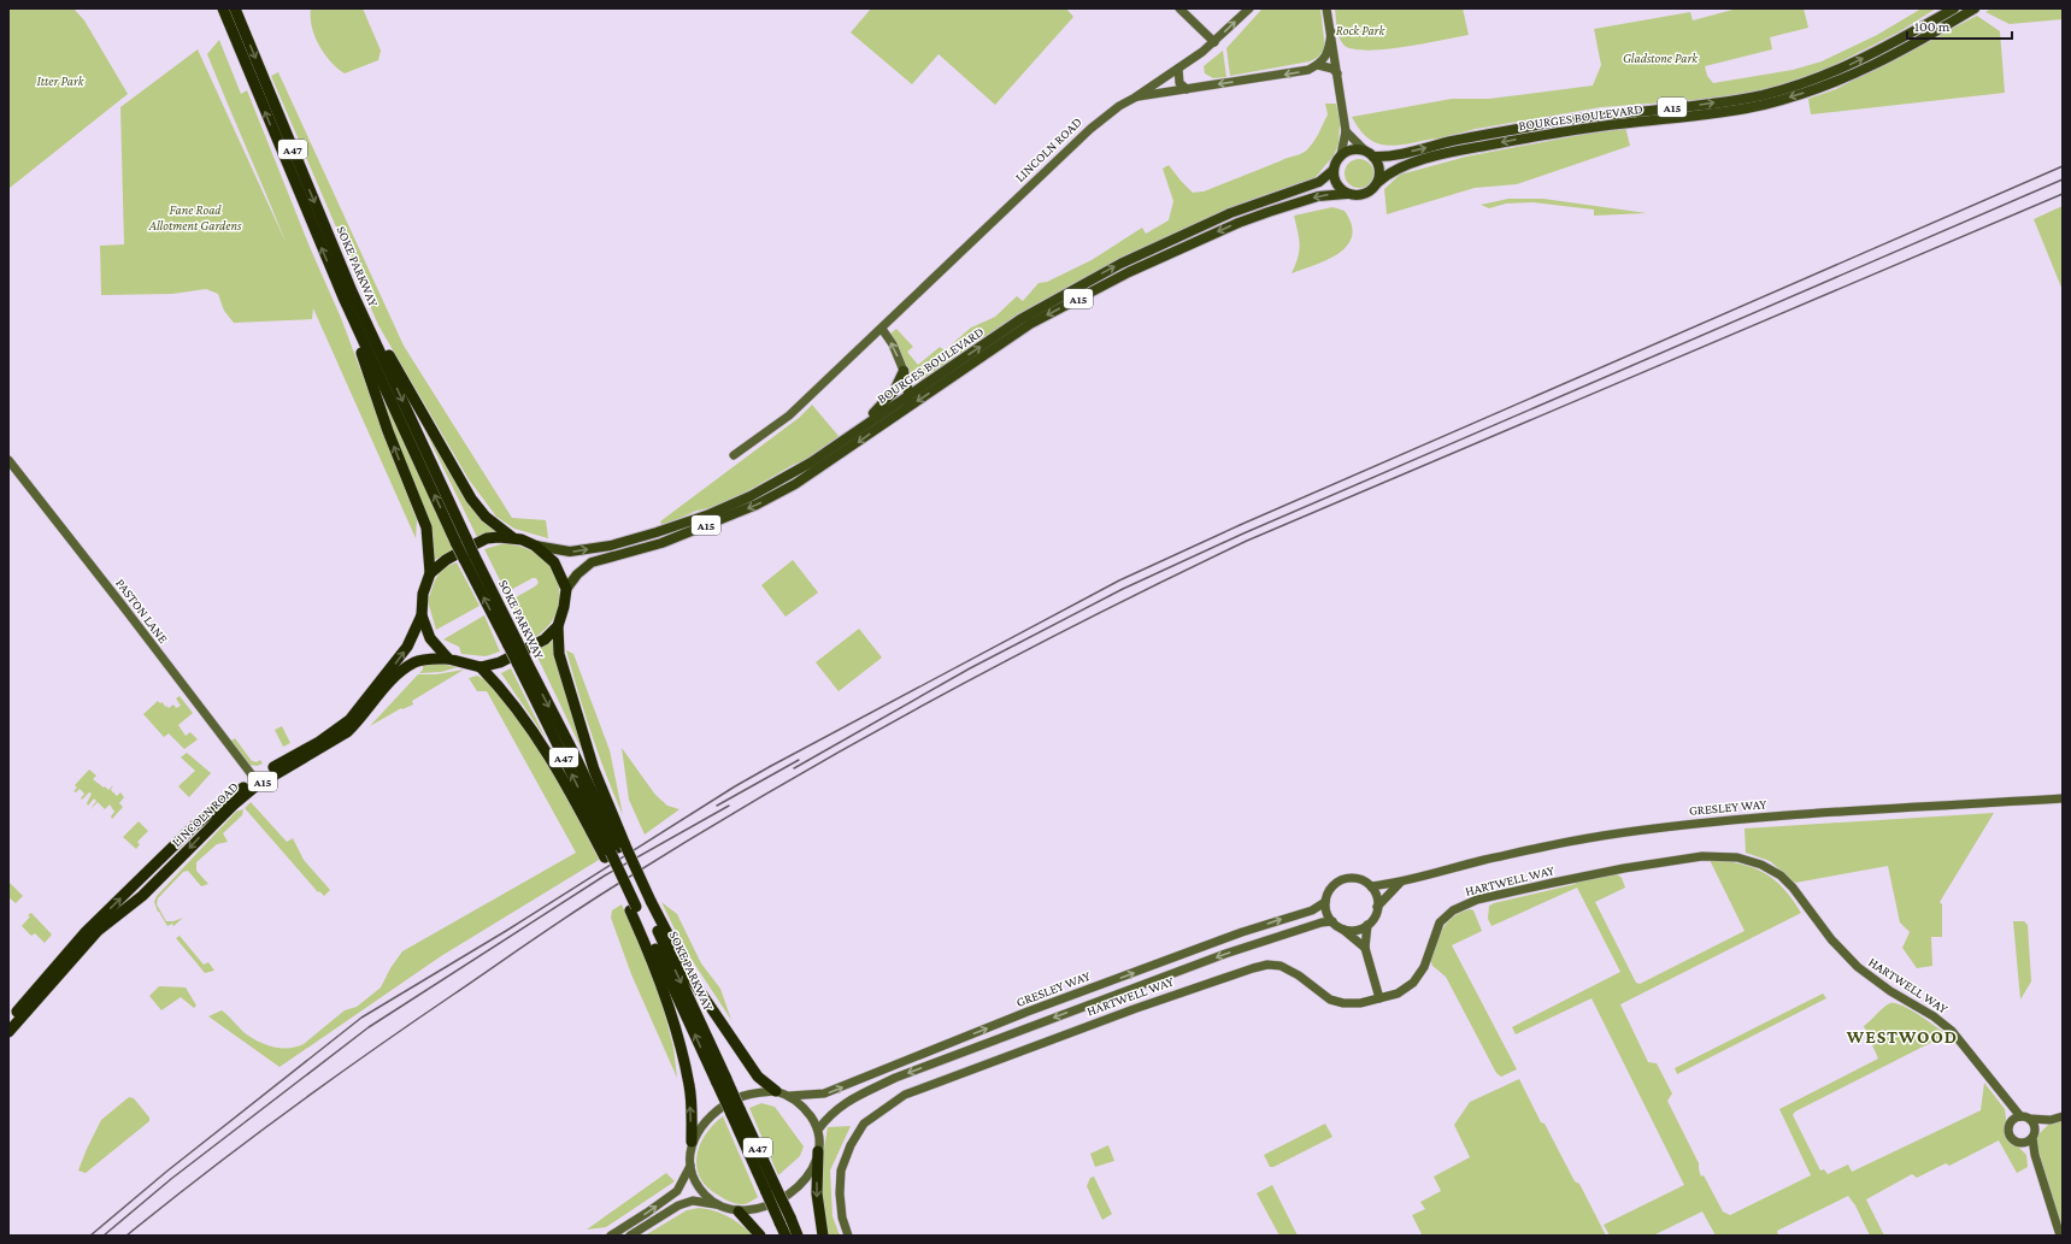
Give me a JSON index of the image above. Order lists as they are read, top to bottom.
{
  "streets": {
    "highway": [
      "A15",
      "A47",
      "LINCOLN ROAD",
      "SOKE PARKWAY"
    ],
    "main road": ["BOURGES BOULEVARD"],
    "street": ["PASTON LANE", "GRESLEY WAY", "HARTWELL WAY"]
  },
  "crossings": [
    ["BOURGES BOULEVARD", "A47"],
    ["BOURGES BOULEVARD", "LINCOLN ROAD"],
    ["A47", "LINCOLN ROAD"],
    ["A47", "SOKE PARKWAY"],
    ["LINCOLN ROAD", "PASTON LANE"]
  ],
  "districts": ["WESTWOOD"],
  "parks": [
    "Rock Park",
    "Gladstone Park",
    "Itter Park",
    "Fane Road Allotment Gardens"
  ],
  "scale_bar": "100 m"
}
